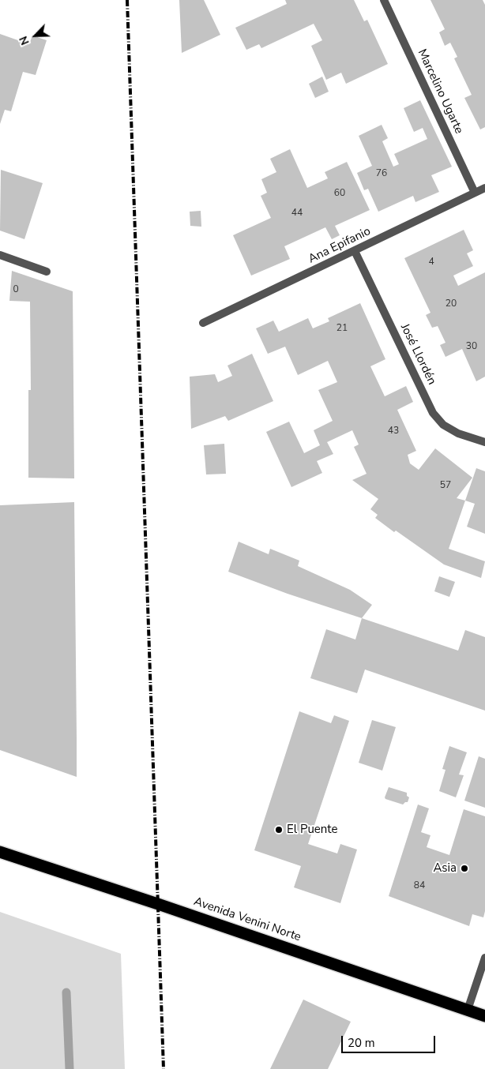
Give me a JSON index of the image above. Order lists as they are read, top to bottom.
{
  "streets": {
    "highway": ["Avenida Venini Norte"],
    "street": ["Marcelino Ugarte", "Ana Epifanio", "José Llordén"]
  },
  "crossings": [
    ["Marcelino Ugarte", "Ana Epifanio"],
    ["Ana Epifanio", "José Llordén"]
  ],
  "places": ["El Puente", "Asia"],
  "house_numbers": [
    "76",
    "60",
    "44",
    "4",
    "0",
    "20",
    "21",
    "30",
    "43",
    "57",
    "84"
  ],
  "scale_bar": "20 m",
  "north": "bottom left"
}
